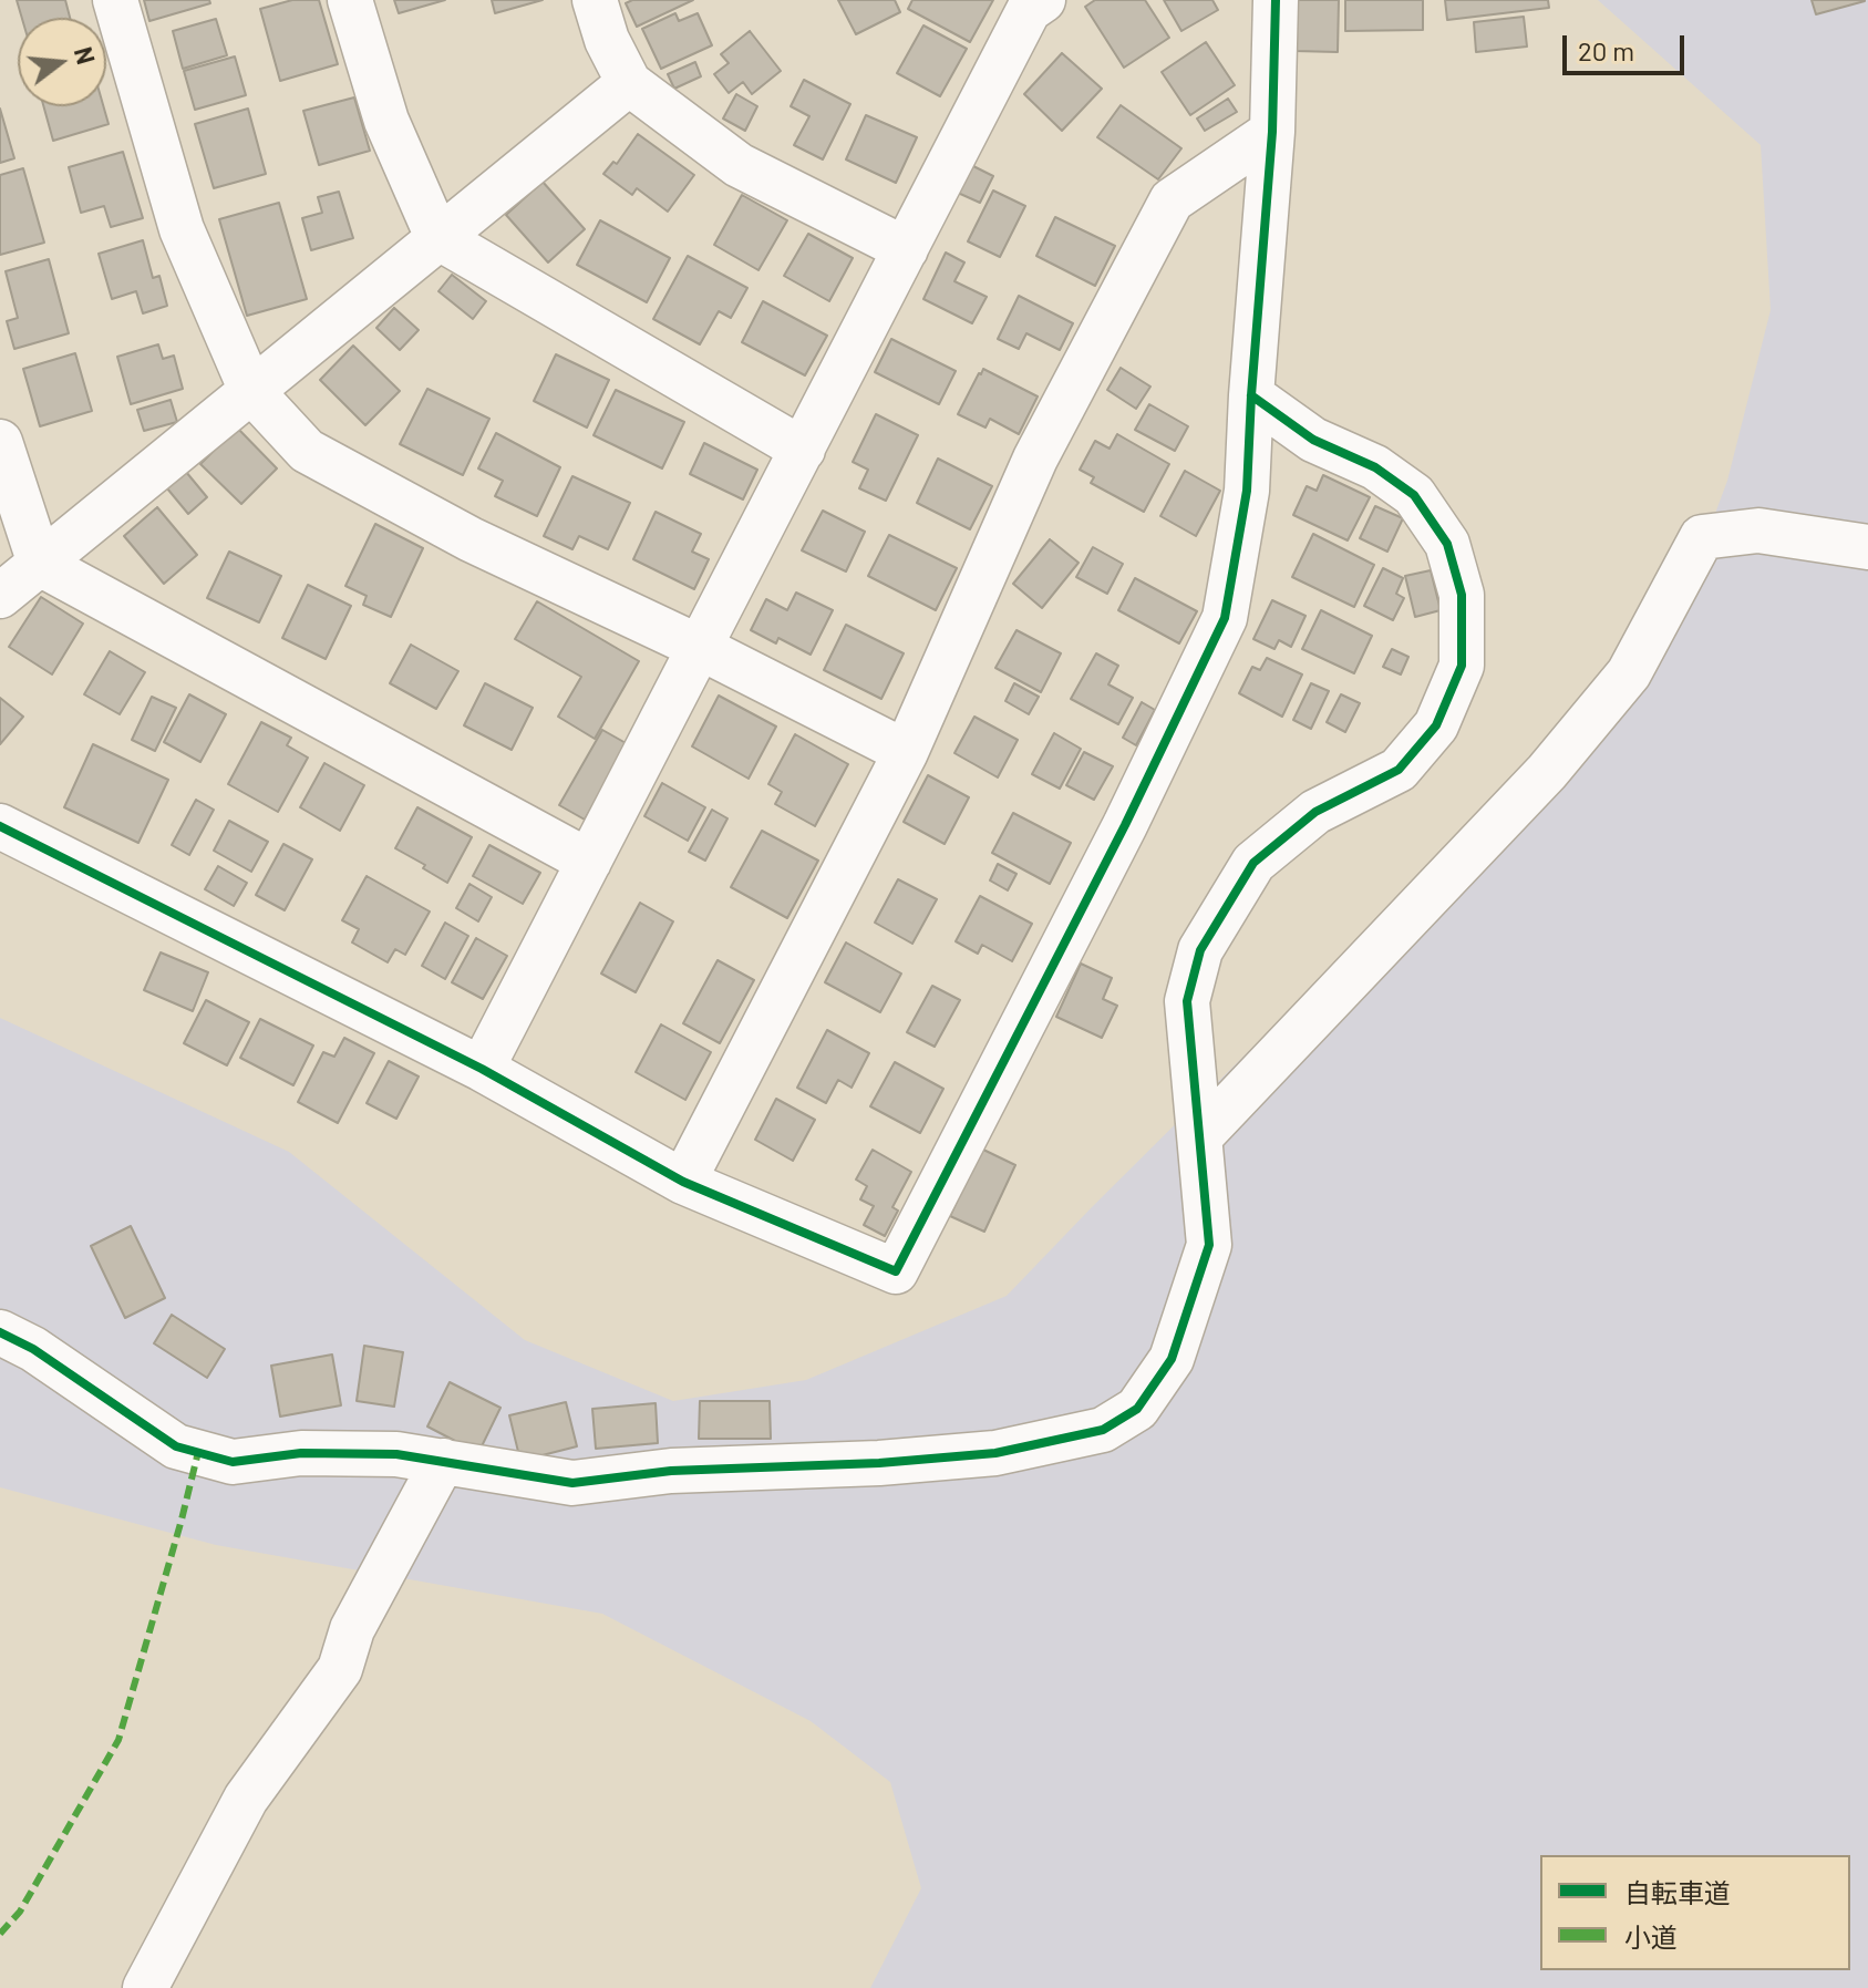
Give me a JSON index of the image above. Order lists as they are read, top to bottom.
{
  "legend": ["自転車道", "小道"],
  "scale_bar": "20 m",
  "north": "right"
}
